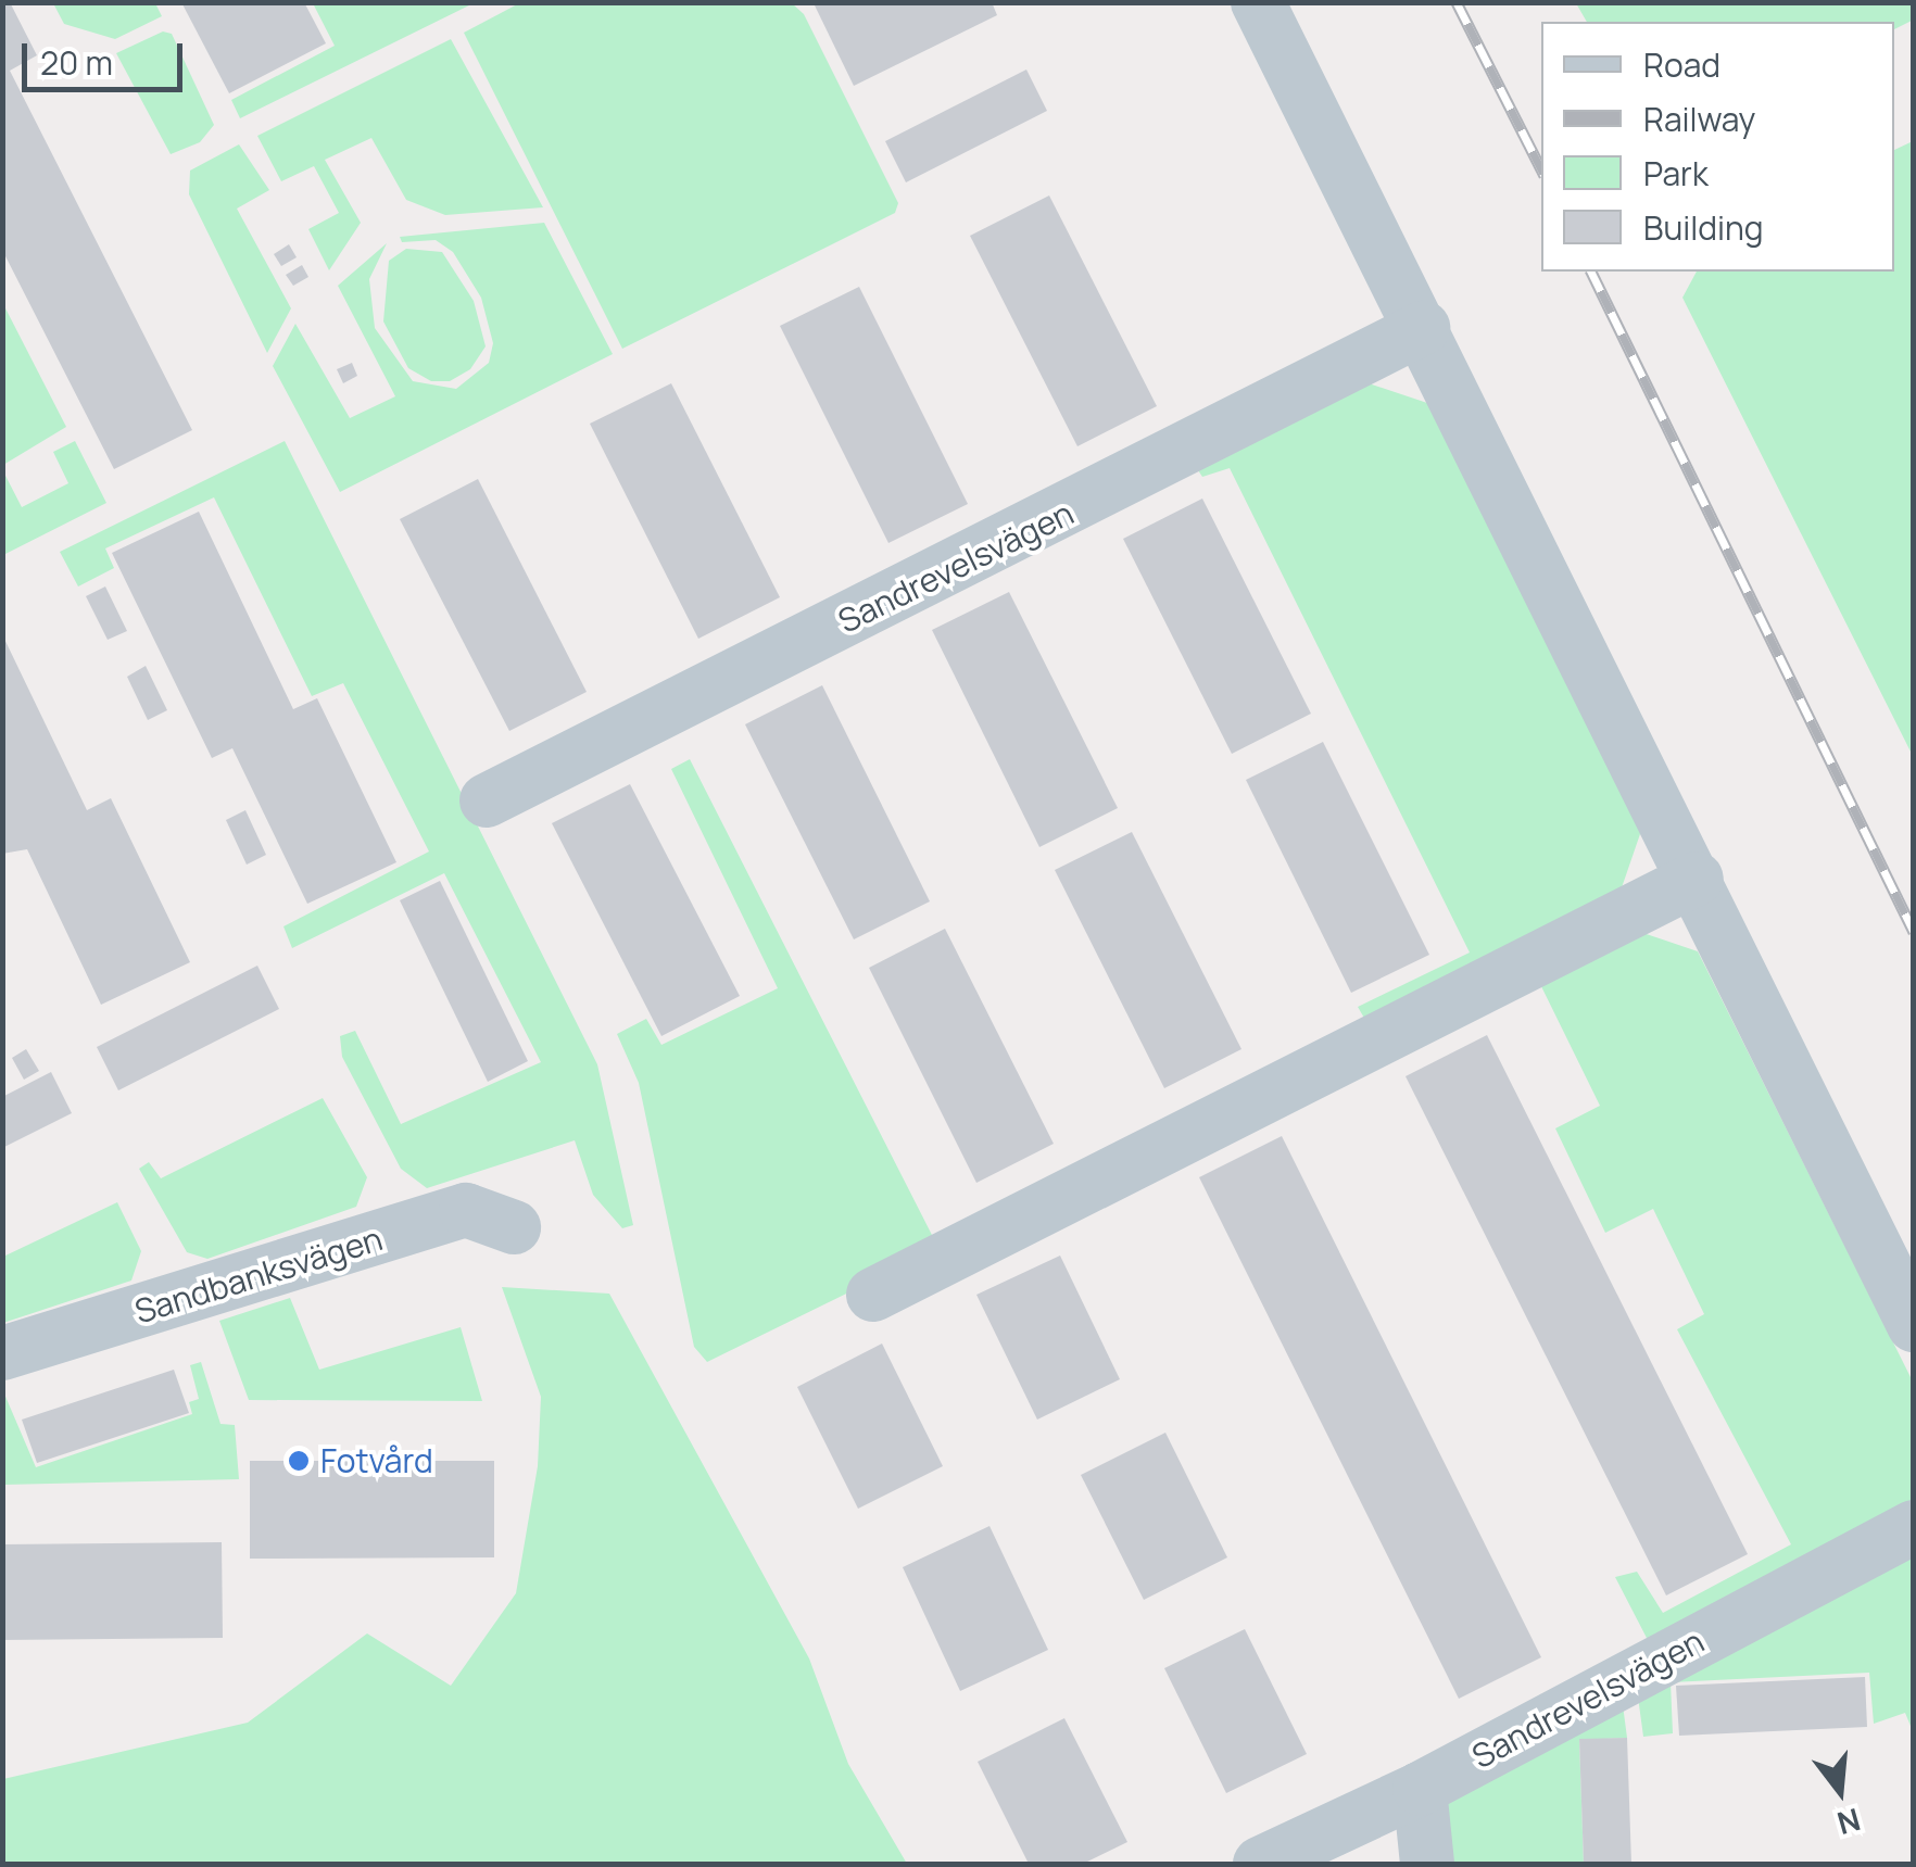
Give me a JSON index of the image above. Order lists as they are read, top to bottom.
{
  "streets": {
    "street": ["Sandrevelsvägen", "Sandbanksvägen"]
  },
  "places": ["Fotvård"],
  "legend": [
    "Road",
    "Railway",
    "Park",
    "Building"
  ],
  "scale_bar": "20 m",
  "north": "bottom"
}
